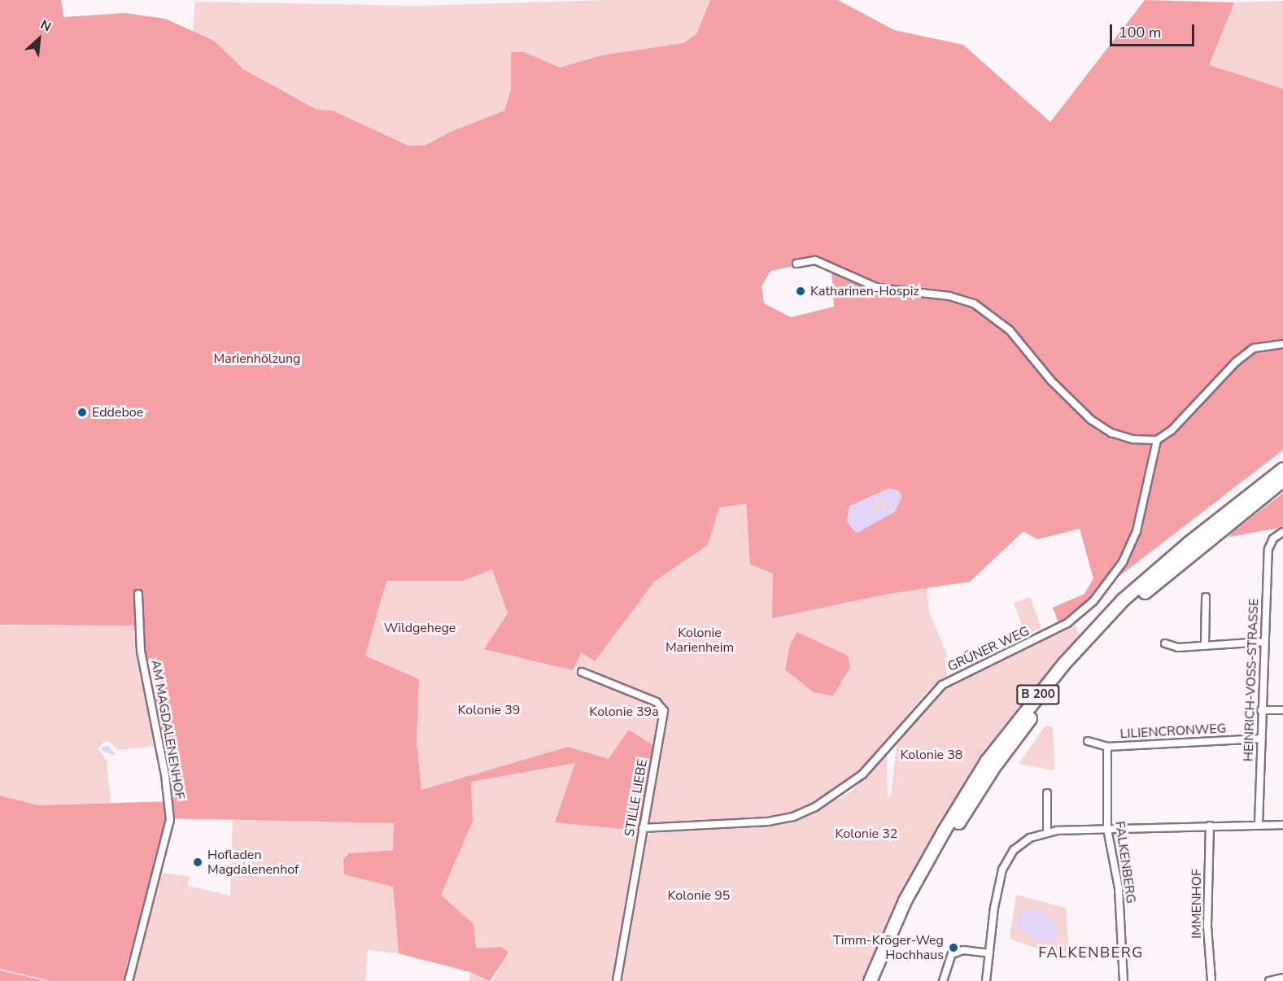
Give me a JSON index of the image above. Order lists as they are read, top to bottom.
{
  "streets": {
    "highway": ["B 200"],
    "street": [
      "GRÜNER WEG",
      "HEINRICH-VOSS-STRASSE",
      "AM MAGDALENENHOF",
      "LILIENCRONWEG",
      "STILLE LIEBE",
      "FALKENBERG",
      "IMMENHOF"
    ]
  },
  "crossings": [
    ["GRÜNER WEG", "STILLE LIEBE"],
    ["HEINRICH-VOSS-STRASSE", "LILIENCRONWEG"],
    ["LILIENCRONWEG", "FALKENBERG"]
  ],
  "districts": ["FALKENBERG"],
  "parks": [
    "Marienhölzung",
    "Wildgehege",
    "Kolonie Marienheim",
    "Kolonie 39",
    "Kolonie 39a",
    "Kolonie 38",
    "Kolonie 32",
    "Kolonie 95"
  ],
  "places": [
    "Katharinen-Hospiz",
    "Eddeboe",
    "Hofladen Magdalenenhof",
    "Timm-Kröger-Weg Hochhaus"
  ],
  "scale_bar": "100 m",
  "north": "top right"
}
